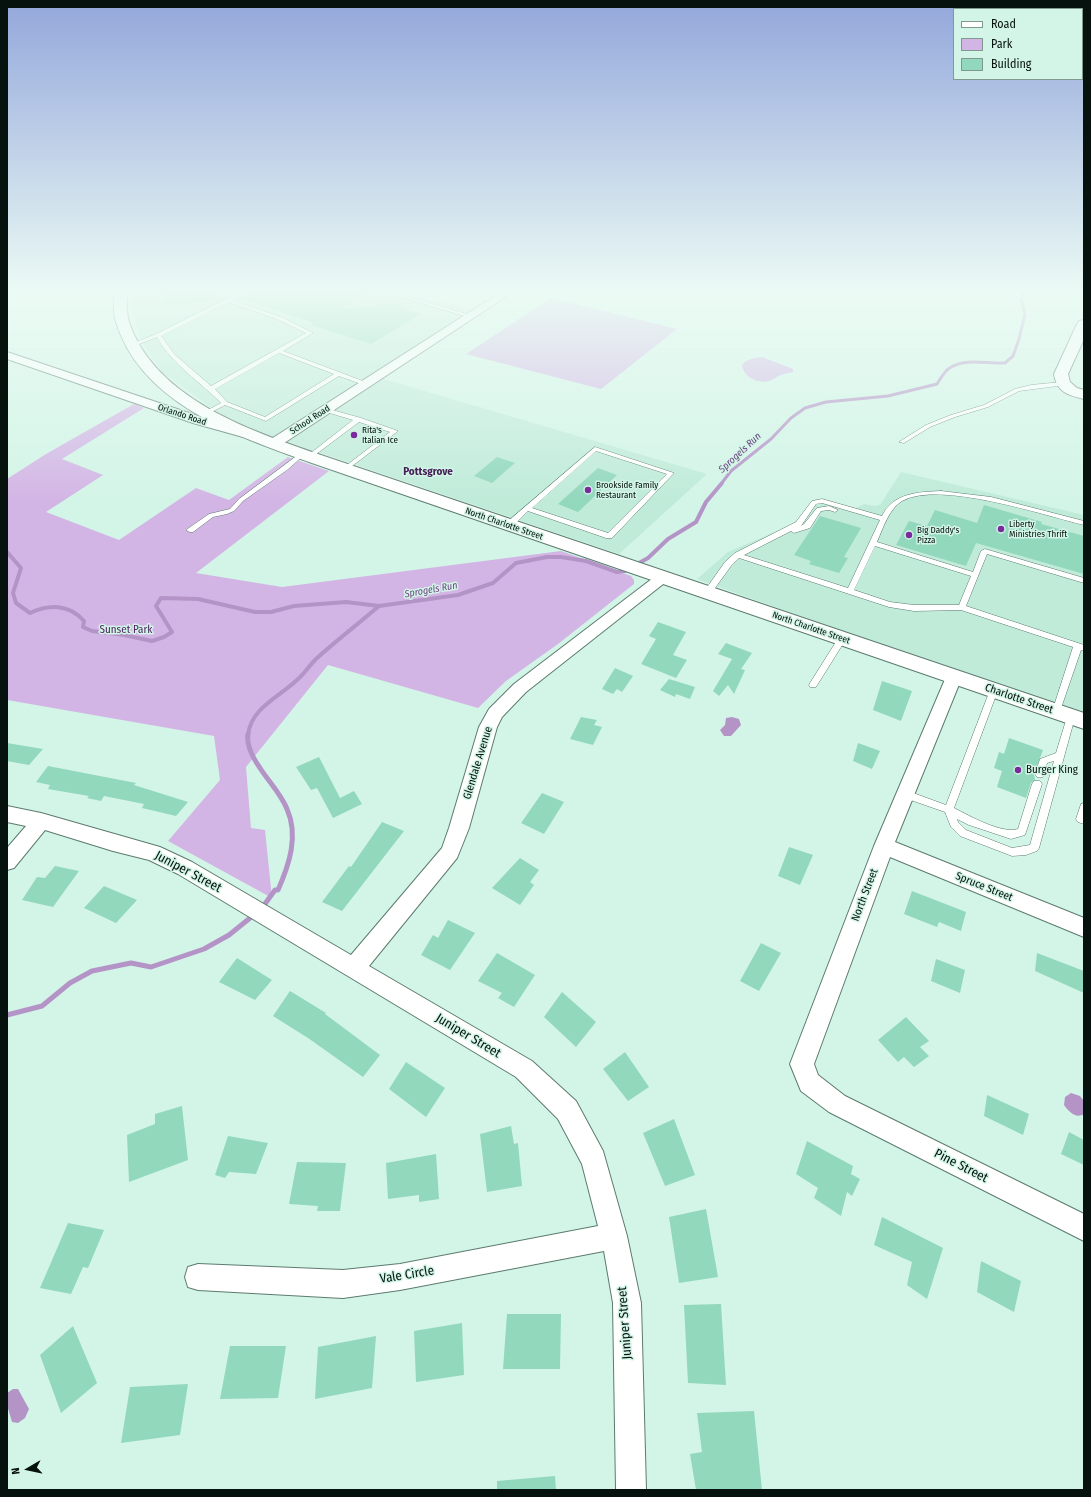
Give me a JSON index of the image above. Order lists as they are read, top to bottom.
{
  "streets": {
    "main road": ["North Charlotte Street", "Charlotte Street"],
    "street": [
      "Orlando Road",
      "School Road",
      "Glendale Avenue",
      "Juniper Street",
      "Spruce Street",
      "North Street",
      "Pine Street",
      "Vale Circle"
    ]
  },
  "crossings": [
    ["Orlando Road", "North Charlotte Street"],
    ["School Road", "North Charlotte Street"],
    ["North Charlotte Street", "Charlotte Street"],
    ["North Charlotte Street", "Glendale Avenue"],
    ["North Charlotte Street", "North Street"],
    ["Charlotte Street", "North Street"],
    ["Glendale Avenue", "Juniper Street"],
    ["Juniper Street", "Vale Circle"],
    ["Spruce Street", "North Street"],
    ["North Street", "Pine Street"]
  ],
  "districts": ["Pottsgrove"],
  "water": ["Sprogels Run"],
  "parks": ["Sunset Park"],
  "places": [
    "Rita's Italian Ice",
    "Brookside Family Restaurant",
    "Liberty Ministries Thrift",
    "Big Daddy's Pizza",
    "Burger King"
  ],
  "legend": ["Road", "Park", "Building"],
  "north": "left"
}
